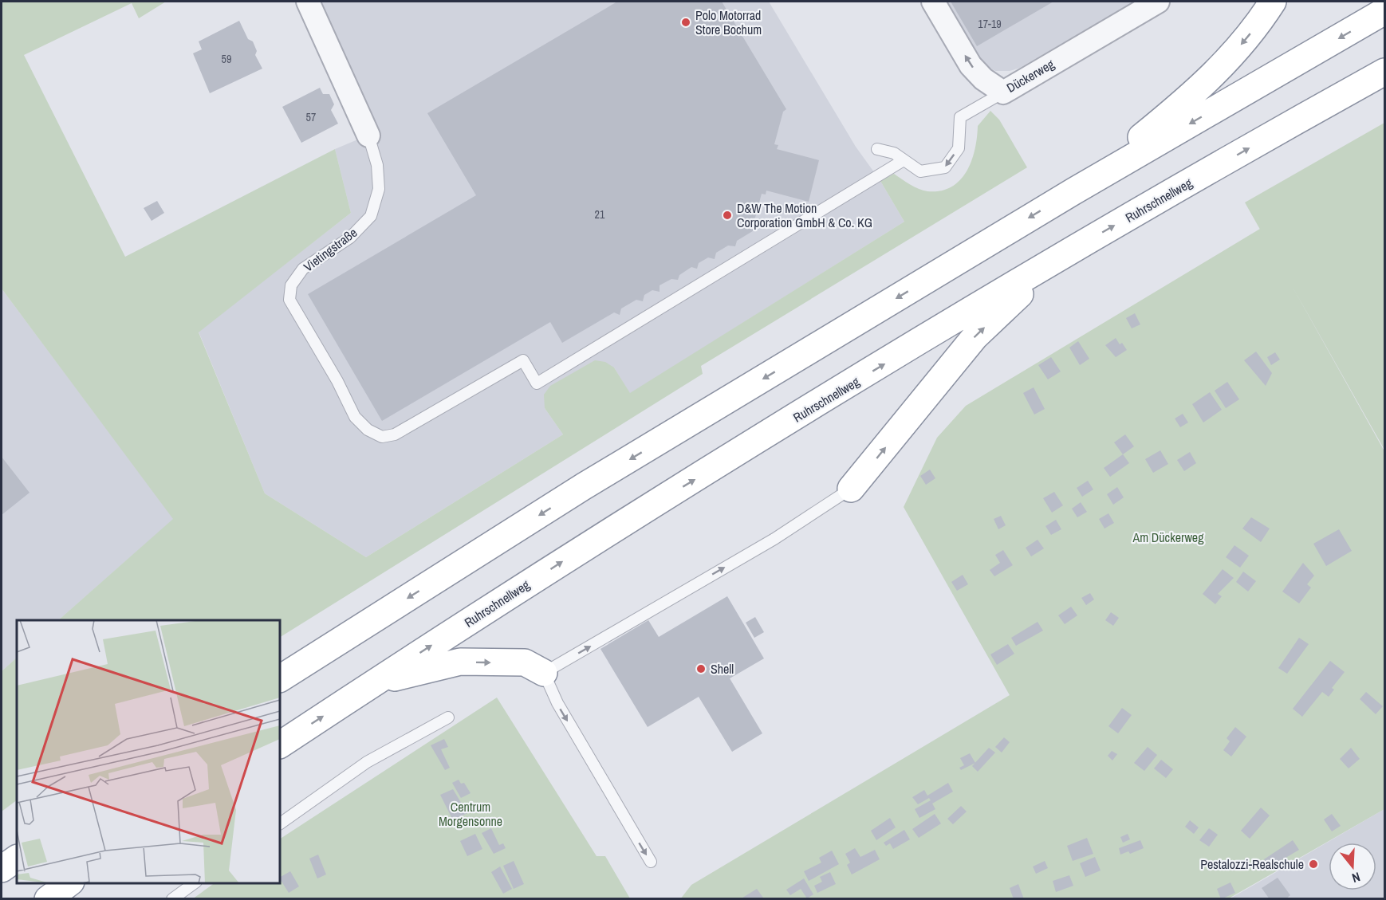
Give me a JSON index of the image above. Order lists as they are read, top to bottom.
{
  "streets": {
    "highway": ["Ruhrschnellweg"],
    "street": ["Dückerweg", "Vietingstraße"]
  },
  "one_way": ["Dückerweg"],
  "parks": ["Am Dückerweg", "Centrum Morgensonne"],
  "places": [
    "Polo Motorrad Store Bochum",
    "D&W The Motion Corporation GmbH & Co. KG",
    "Shell",
    "Pestalozzi-Realschule"
  ],
  "house_numbers": [
    "17-19",
    "59",
    "57",
    "21"
  ],
  "north": "bottom"
}
